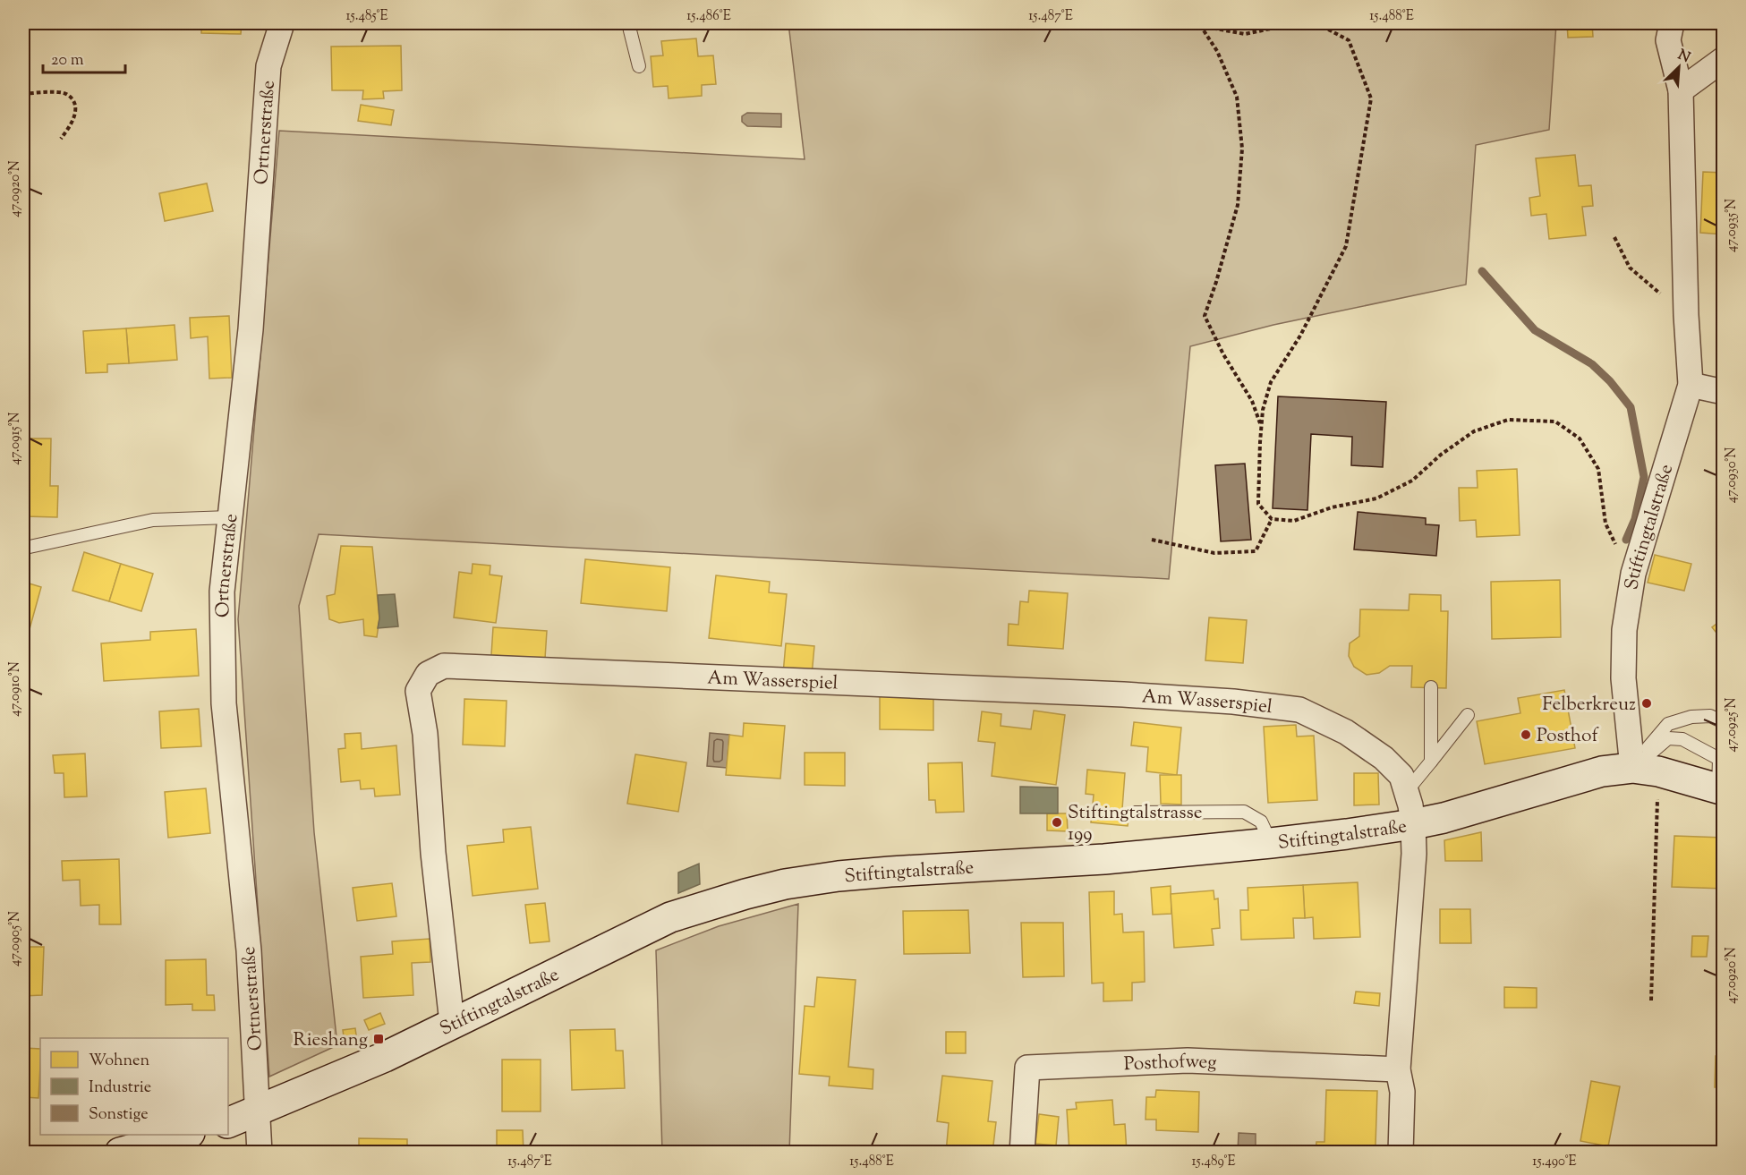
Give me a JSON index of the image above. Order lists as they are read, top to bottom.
{
  "streets": {
    "street": [
      "Ortnerstraße",
      "Stiftingtalstraße",
      "Am Wasserspiel",
      "Posthofweg"
    ]
  },
  "crossings": [
    ["Ortnerstraße", "Stiftingtalstraße"],
    ["Stiftingtalstraße", "Am Wasserspiel"]
  ],
  "places": {
    "other": ["Felberkreuz", "Posthof", "Stiftingtalstrasse 199"],
    "transit": ["Rieshang"]
  },
  "legend": ["Wohnen", "Industrie", "Sonstige"],
  "scale_bar": "20 m",
  "north": "top right",
  "coordinates": [
    "15.485°E",
    "15.486°E",
    "15.487°E",
    "15.488°E",
    "47.0920°N",
    "47.0935°N",
    "47.0915°N",
    "47.0930°N",
    "47.0910°N",
    "47.0925°N",
    "47.0905°N",
    "15.489°E",
    "15.490°E"
  ]
}
